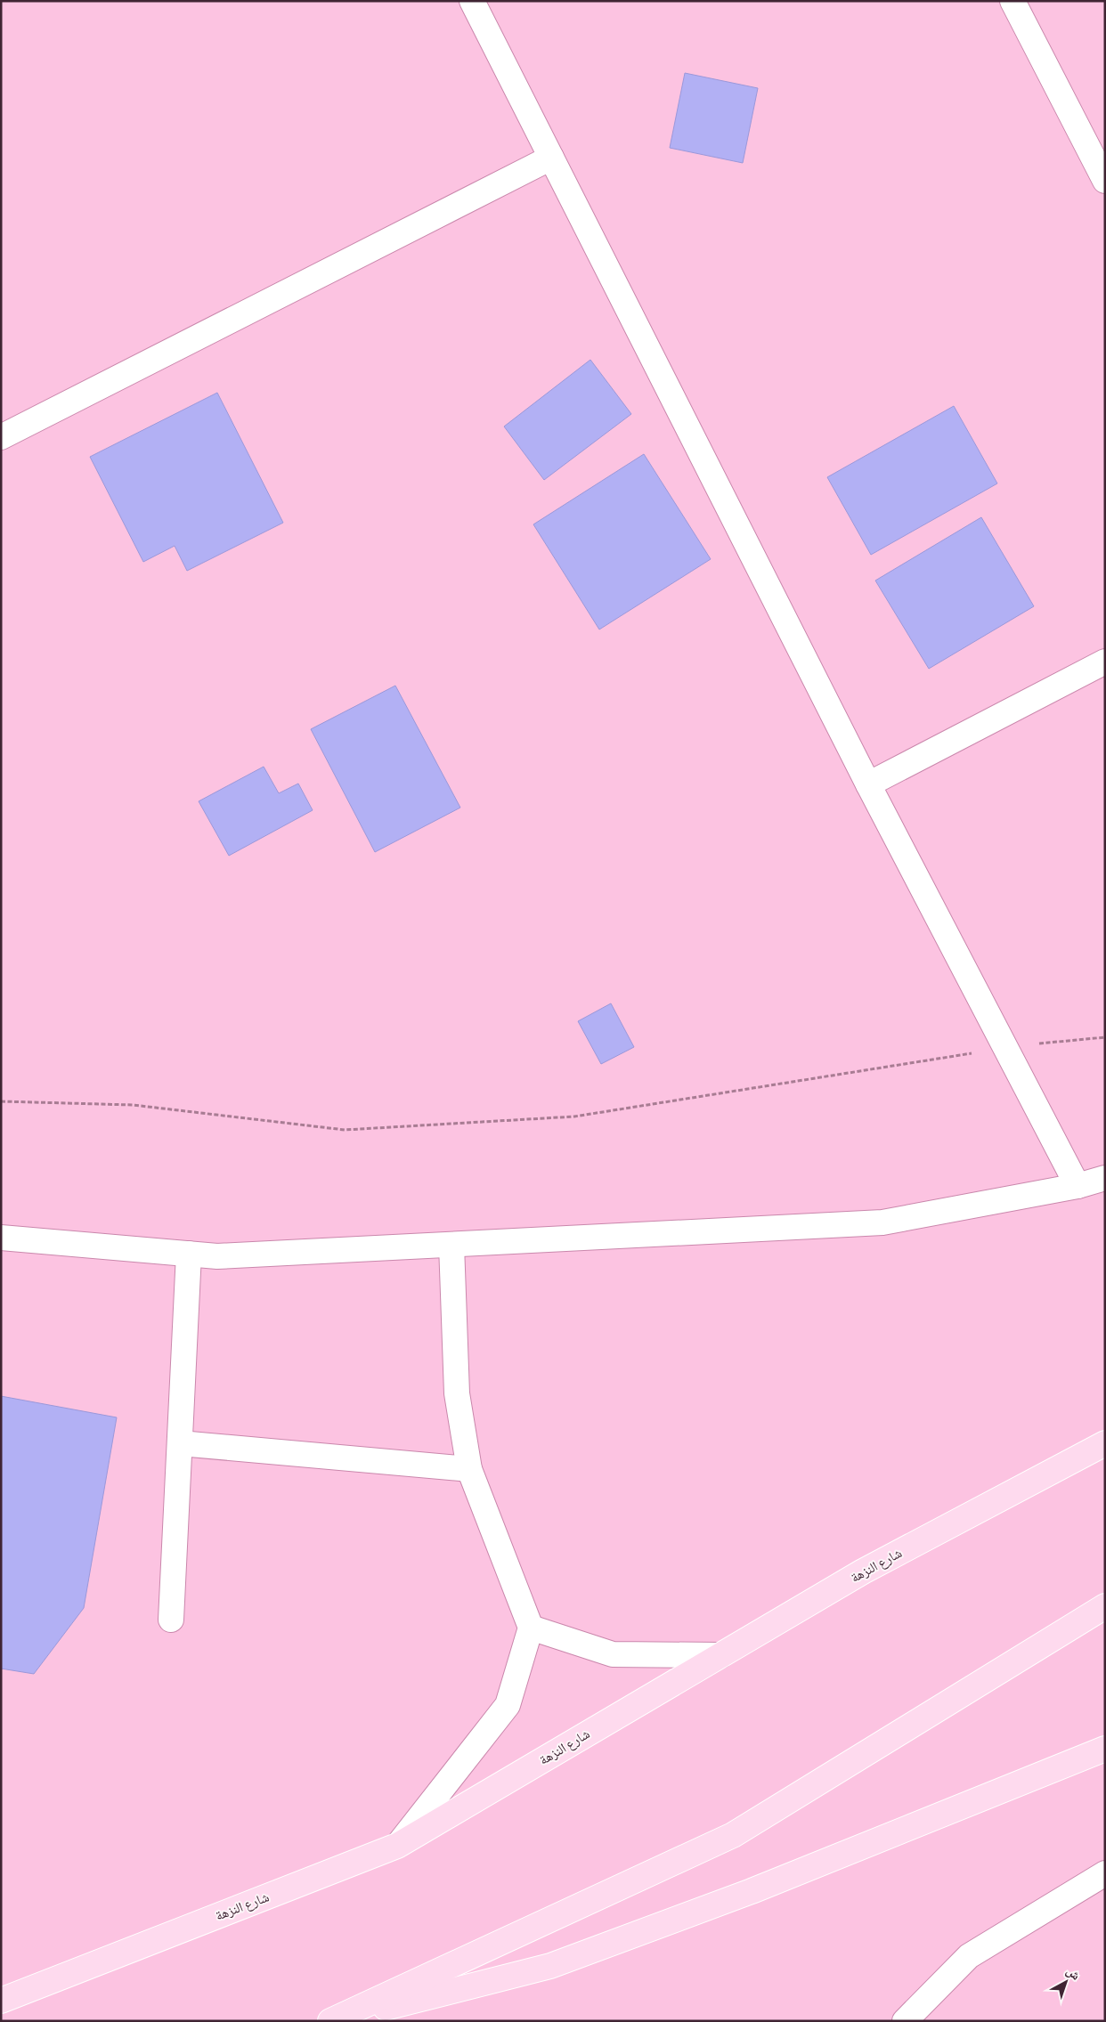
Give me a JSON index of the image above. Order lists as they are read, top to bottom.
{
  "streets": {
    "main road": ["شارع النزهة"]
  },
  "north": "top right"
}
